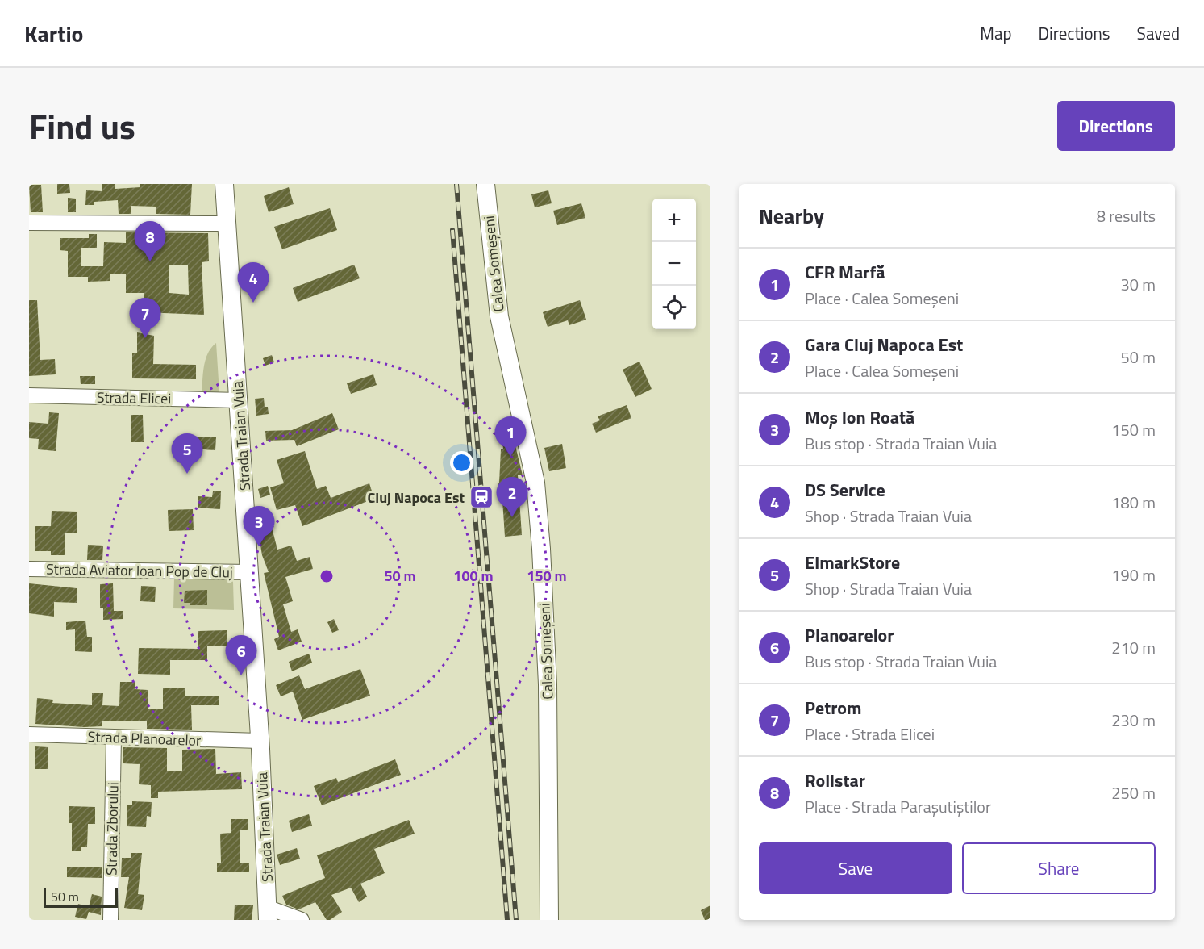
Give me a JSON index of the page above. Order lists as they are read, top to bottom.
{
  "streets": {
    "main road": ["Calea Someșeni", "Strada Traian Vuia"],
    "street": [
      "Strada Elicei",
      "Strada Aviator Ioan Pop de Cluj",
      "Strada Planoarelor",
      "Strada Zborului"
    ]
  },
  "crossings": [
    ["Strada Elicei", "Strada Traian Vuia"],
    ["Strada Traian Vuia", "Strada Aviator Ioan Pop de Cluj"],
    ["Strada Traian Vuia", "Strada Planoarelor"],
    ["Strada Planoarelor", "Strada Zborului"]
  ],
  "places": {
    "station": ["Cluj Napoca Est"]
  },
  "scale_bar": "50 m",
  "page": {
    "header": "Kartio",
    "nav": ["Map", "Directions", "Saved"],
    "title": "Find us",
    "buttons": [
      "Directions",
      ["Save", "Share"]
    ],
    "heading": ["Nearby", "8 results"],
    "map_buttons": ["+", "−"],
    "pins": [
      "8",
      "4",
      "7",
      "1",
      "5",
      "2",
      "3",
      "6"
    ],
    "list": [
      {
        "mark": "1",
        "name": "CFR Marfă",
        "note": "Place · Calea Someșeni",
        "value": "30 m"
      },
      {
        "mark": "2",
        "name": "Gara Cluj Napoca Est",
        "note": "Place · Calea Someșeni",
        "value": "50 m"
      },
      {
        "mark": "3",
        "name": "Moș Ion Roată",
        "note": "Bus stop · Strada Traian Vuia",
        "value": "150 m"
      },
      {
        "mark": "4",
        "name": "DS Service",
        "note": "Shop · Strada Traian Vuia",
        "value": "180 m"
      },
      {
        "mark": "5",
        "name": "ElmarkStore",
        "note": "Shop · Strada Traian Vuia",
        "value": "190 m"
      },
      {
        "mark": "6",
        "name": "Planoarelor",
        "note": "Bus stop · Strada Traian Vuia",
        "value": "210 m"
      },
      {
        "mark": "7",
        "name": "Petrom",
        "note": "Place · Strada Elicei",
        "value": "230 m"
      },
      {
        "mark": "8",
        "name": "Rollstar",
        "note": "Place · Strada Parașutiștilor",
        "value": "250 m"
      }
    ],
    "scale": "50 m"
  },
  "rings": ["50 m", "100 m", "150 m"]
}
